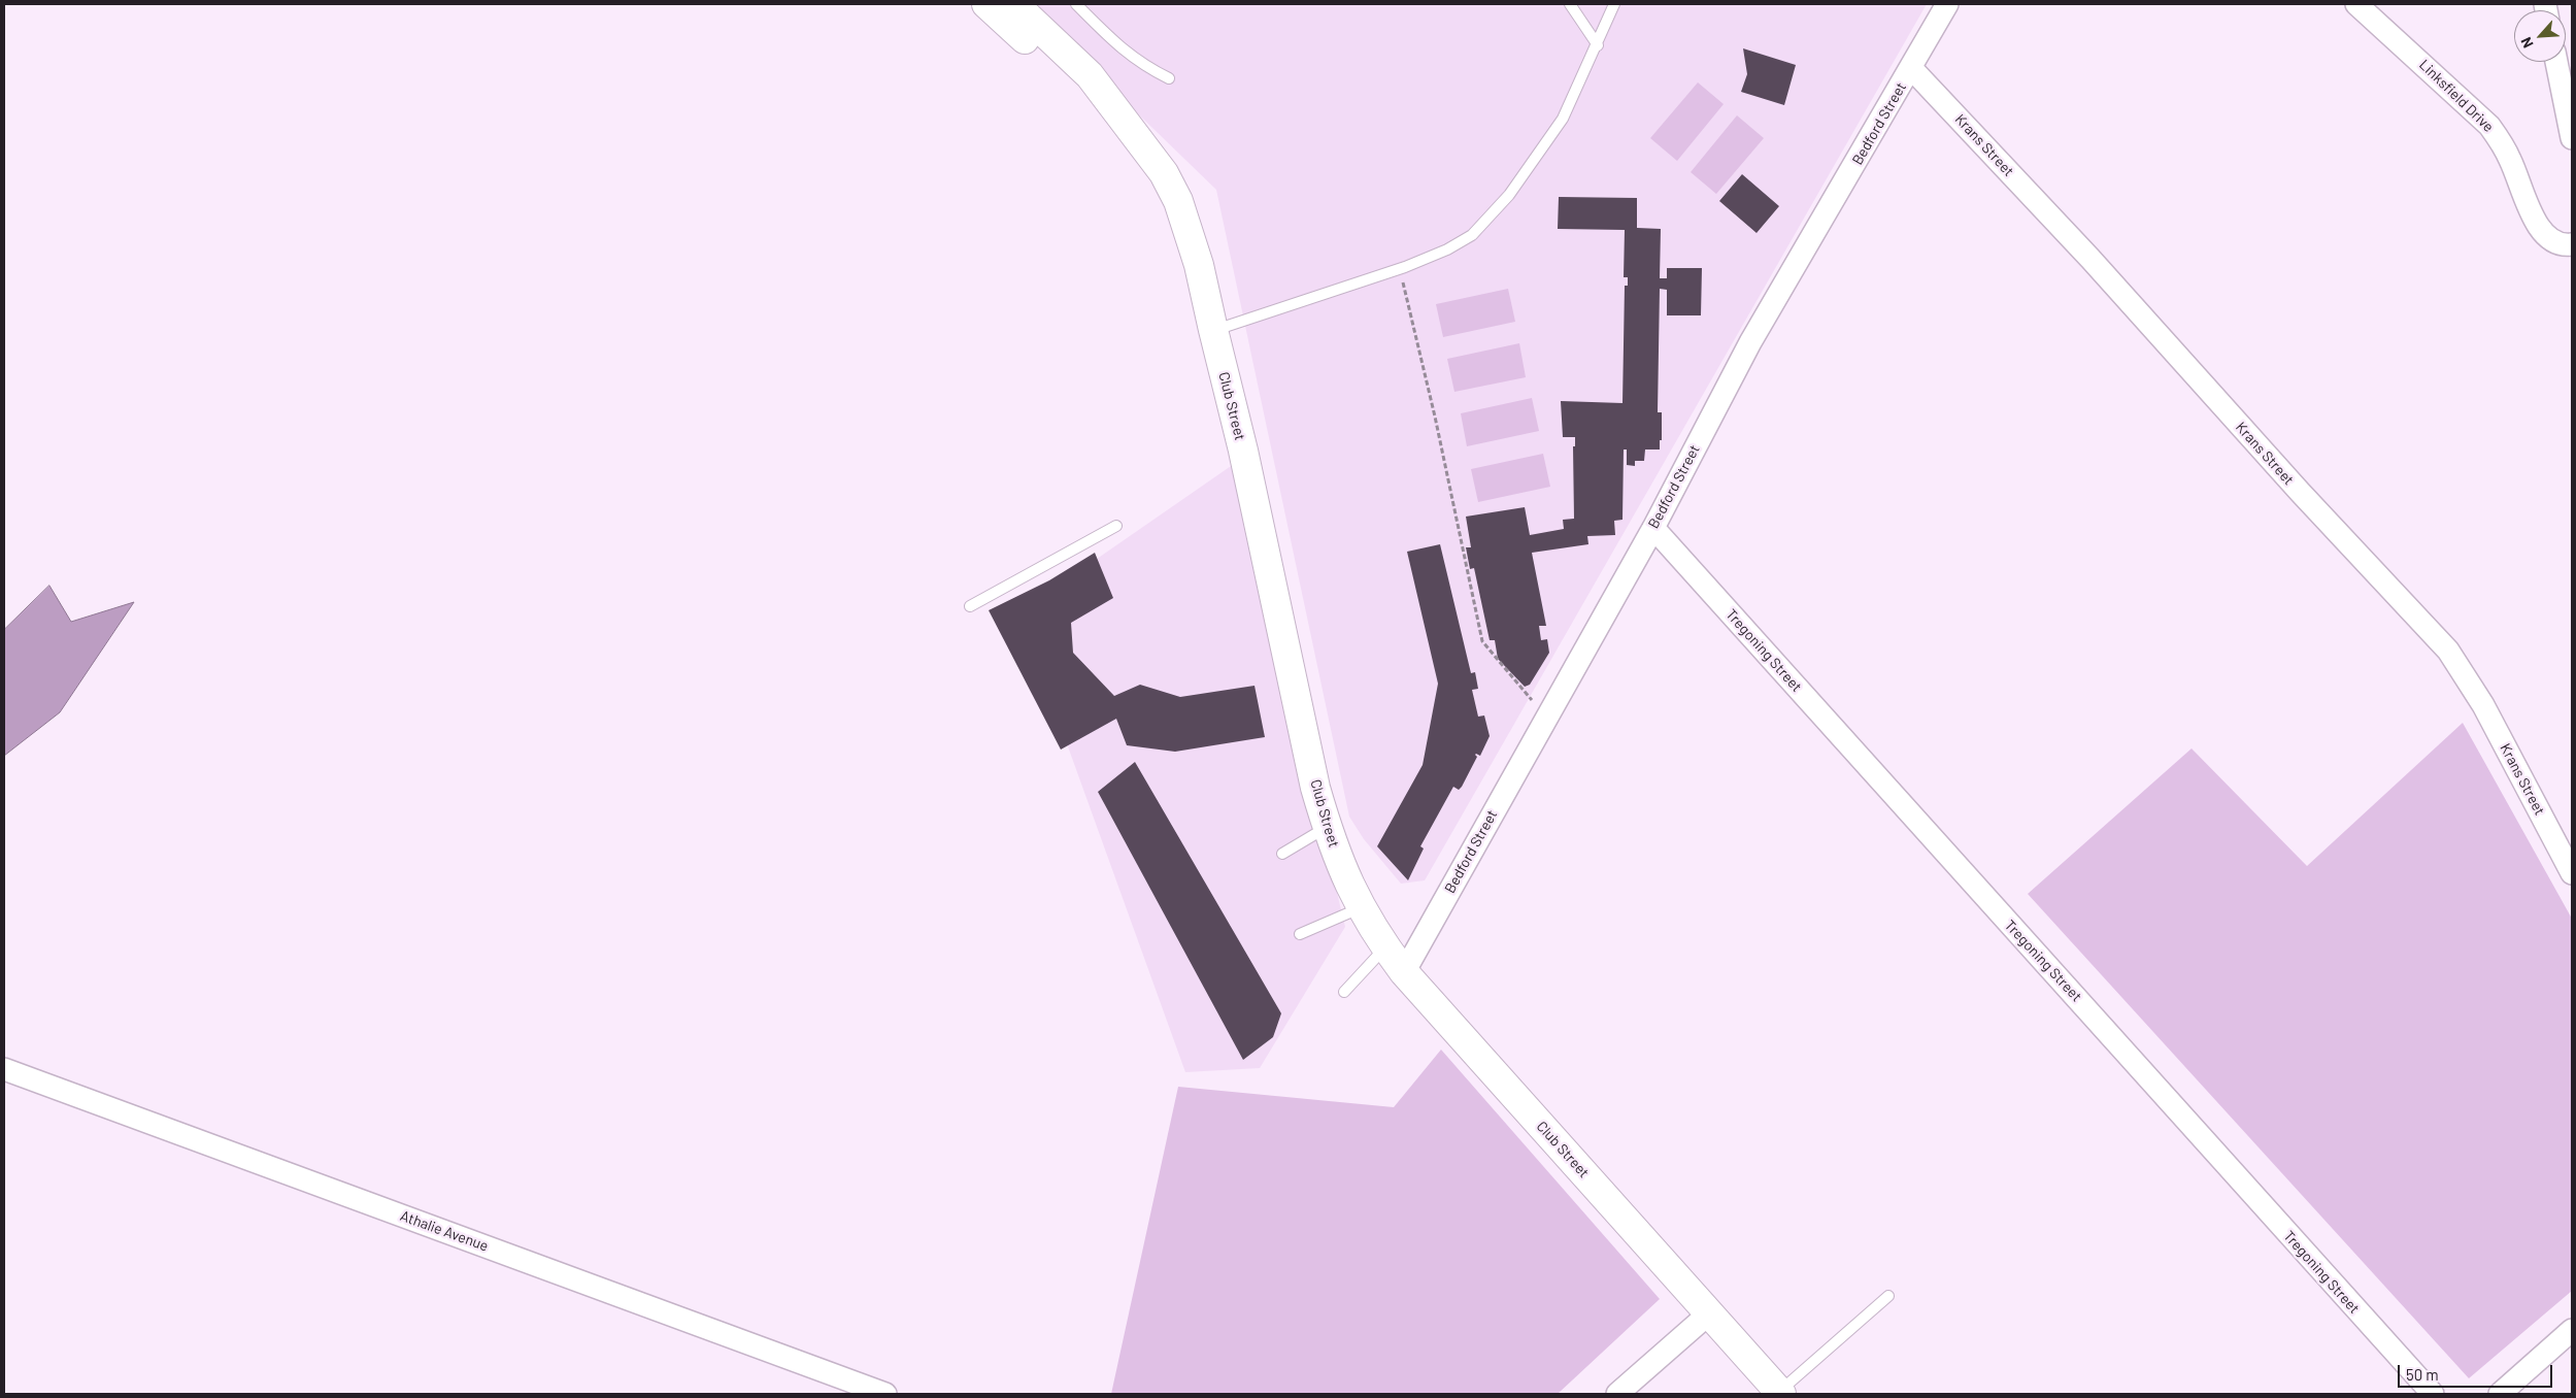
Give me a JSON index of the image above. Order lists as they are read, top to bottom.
{
  "streets": {
    "main road": ["Club Street"],
    "street": [
      "Linksfield Drive",
      "Bedford Street",
      "Krans Street",
      "Tregoning Street",
      "Athalie Avenue"
    ]
  },
  "crossings": [
    ["Bedford Street", "Krans Street"],
    ["Bedford Street", "Club Street"],
    ["Bedford Street", "Tregoning Street"]
  ],
  "scale_bar": "50 m",
  "north": "bottom left"
}
